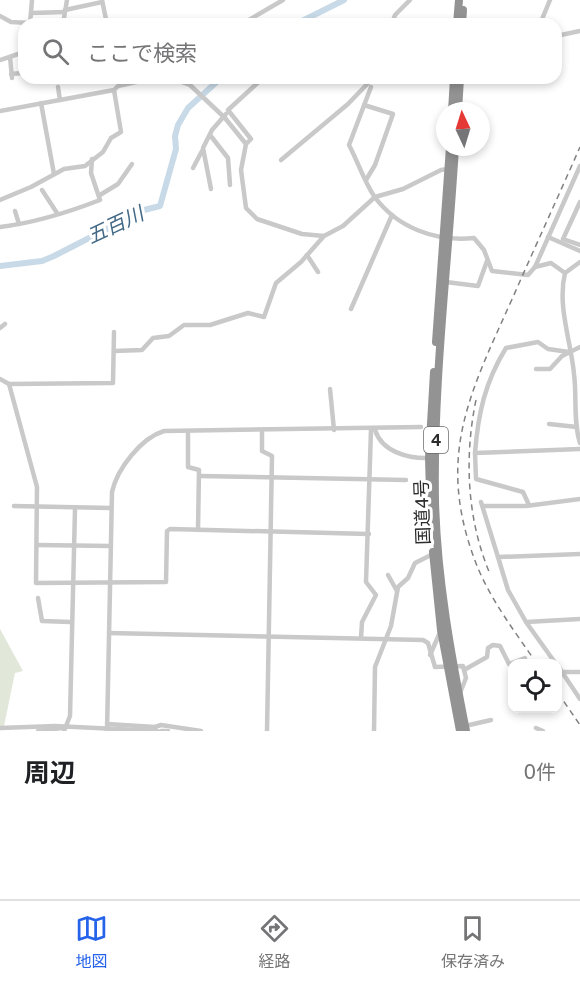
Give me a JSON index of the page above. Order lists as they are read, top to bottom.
{
  "streets": {
    "highway": ["4", "国道4号"]
  },
  "water": ["五百川"],
  "north": "top",
  "page": {
    "search": "ここで検索",
    "heading": ["周辺", "0件"],
    "nav": ["地図", "経路", "保存済み"]
  }
}
